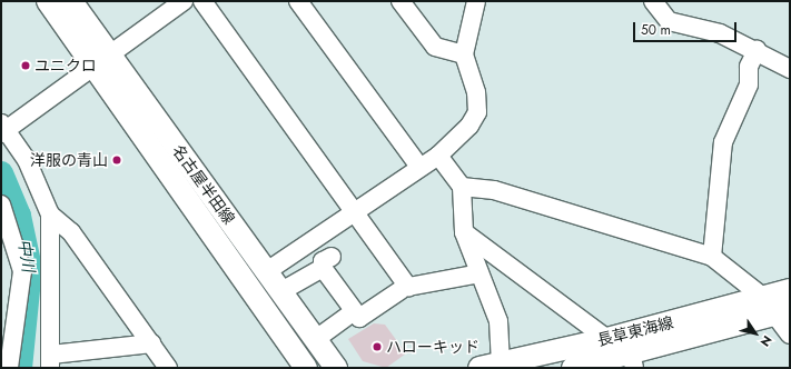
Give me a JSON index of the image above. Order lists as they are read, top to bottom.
{
  "streets": {
    "main road": ["名古屋半田線", "長草東海線"]
  },
  "water": ["中川"],
  "places": ["ユニクロ", "洋服の青山", "ハローキッド"],
  "scale_bar": "50 m",
  "north": "bottom right"
}
